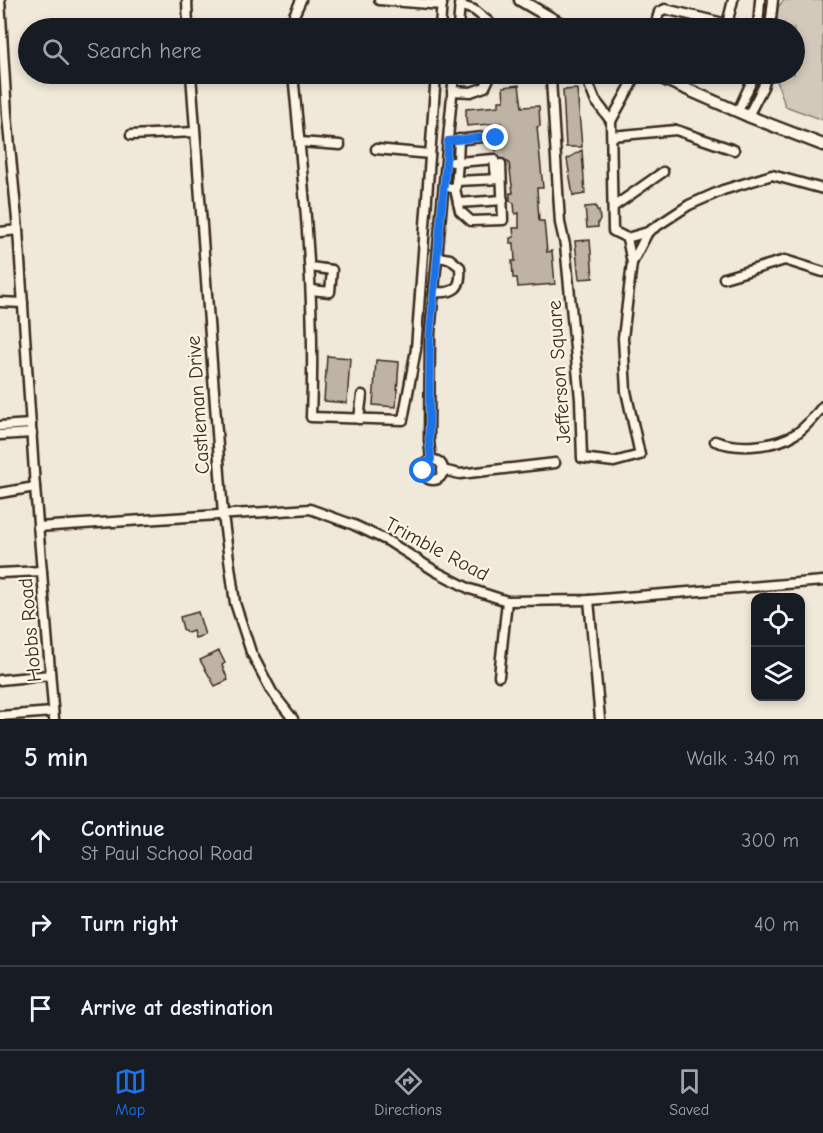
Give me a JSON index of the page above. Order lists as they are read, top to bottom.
{
  "streets": {
    "street": [
      "Jefferson Square",
      "Castleman Drive",
      "Trimble Road",
      "Hobbs Road"
    ]
  },
  "crossings": [
    ["Castleman Drive", "Trimble Road"],
    ["Trimble Road", "Hobbs Road"]
  ],
  "page": {
    "search": "Search here",
    "heading": ["5 min", "Walk · 340 m"],
    "list": [
      ["Continue", "St Paul School Road", "300 m"],
      ["Turn right", "40 m"],
      "Arrive at destination"
    ],
    "nav": ["Map", "Directions", "Saved"]
  }
}
